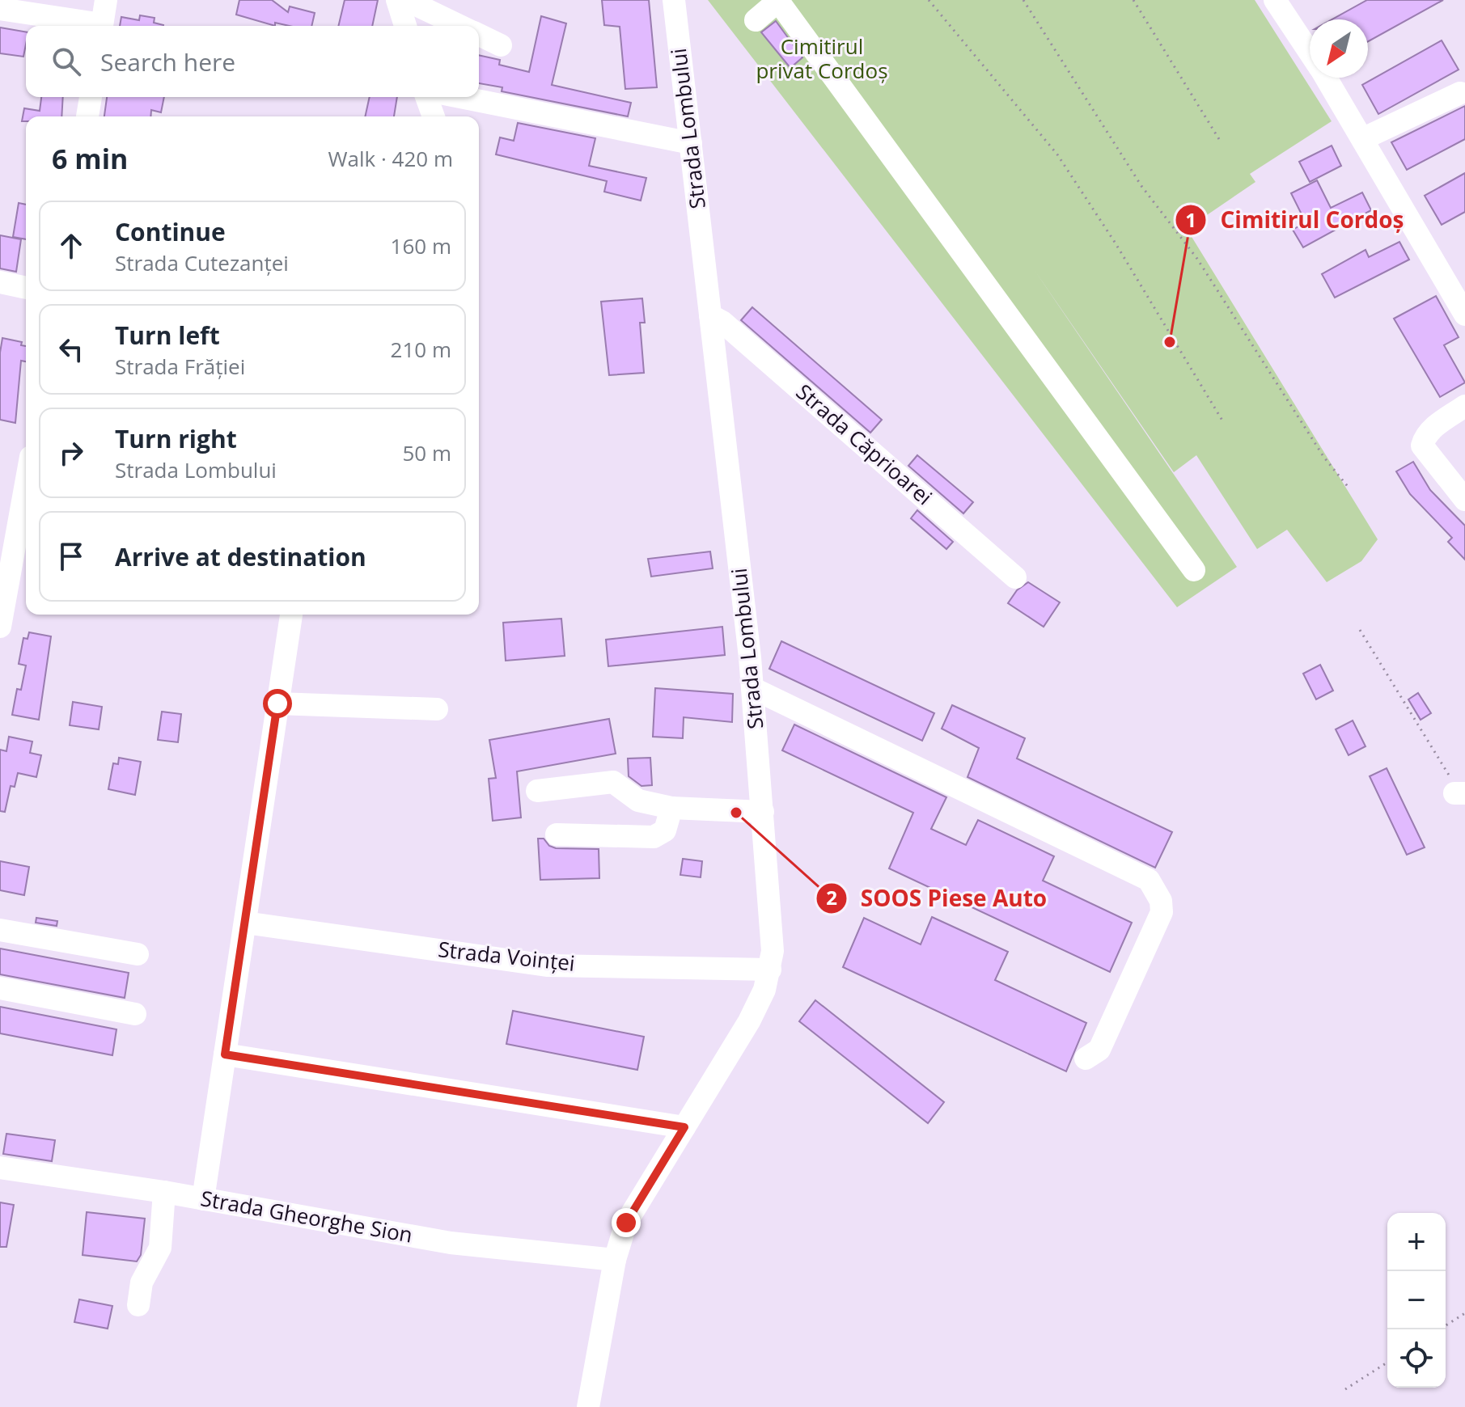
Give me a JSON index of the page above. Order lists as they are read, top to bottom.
{
  "streets": {
    "street": [
      "Strada Lombului",
      "Strada Căprioarei",
      "Strada Voinței",
      "Strada Gheorghe Sion"
    ]
  },
  "crossings": [
    ["Strada Lombului", "Strada Căprioarei"],
    ["Strada Lombului", "Strada Voinței"],
    ["Strada Lombului", "Strada Gheorghe Sion"]
  ],
  "parks": ["Cimitirul privat Cordoș"],
  "places": ["Cimitirul Cordoș", "SOOS Piese Auto"],
  "north": "bottom left",
  "page": {
    "search": "Search here",
    "heading": ["6 min", "Walk · 420 m"],
    "list": [
      ["Continue", "Strada Cutezanței", "160 m"],
      ["Turn left", "Strada Frăției", "210 m"],
      ["Turn right", "Strada Lombului", "50 m"],
      "Arrive at destination"
    ],
    "map_buttons": ["+", "−"]
  }
}
